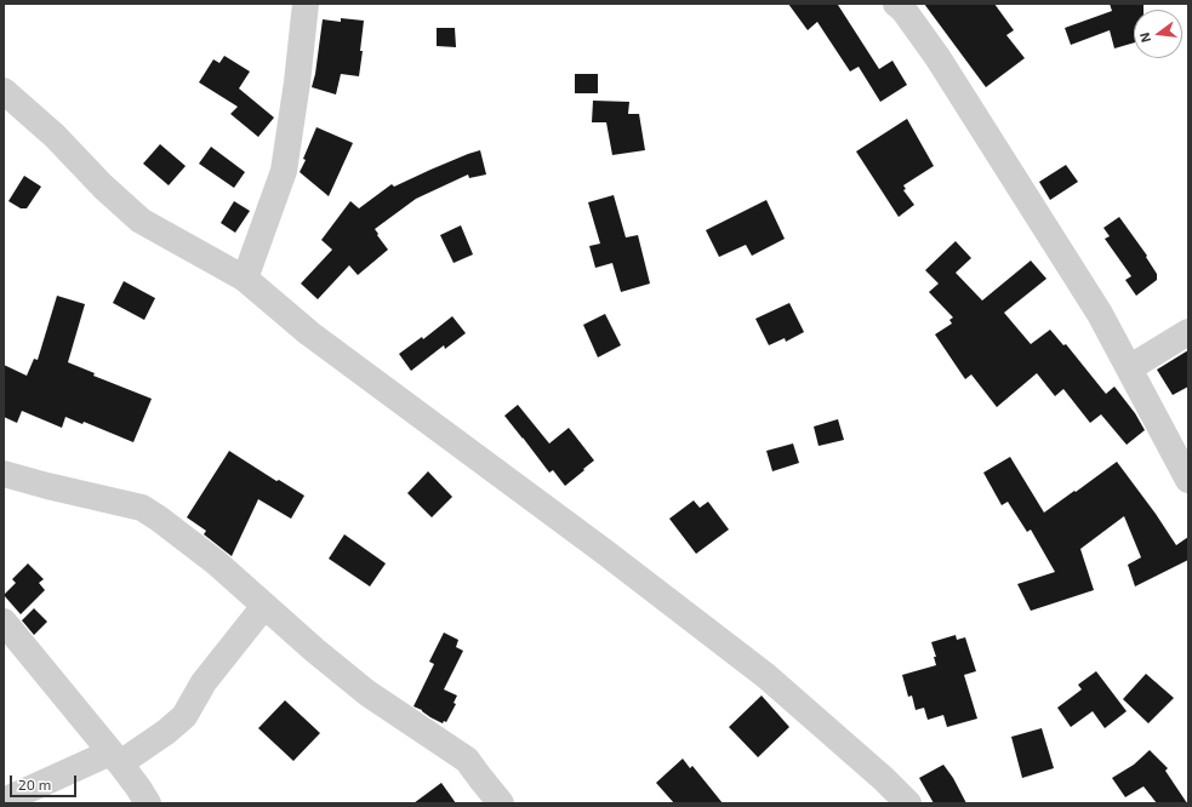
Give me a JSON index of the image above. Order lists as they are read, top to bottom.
{
  "scale_bar": "20 m",
  "north": "left"
}
